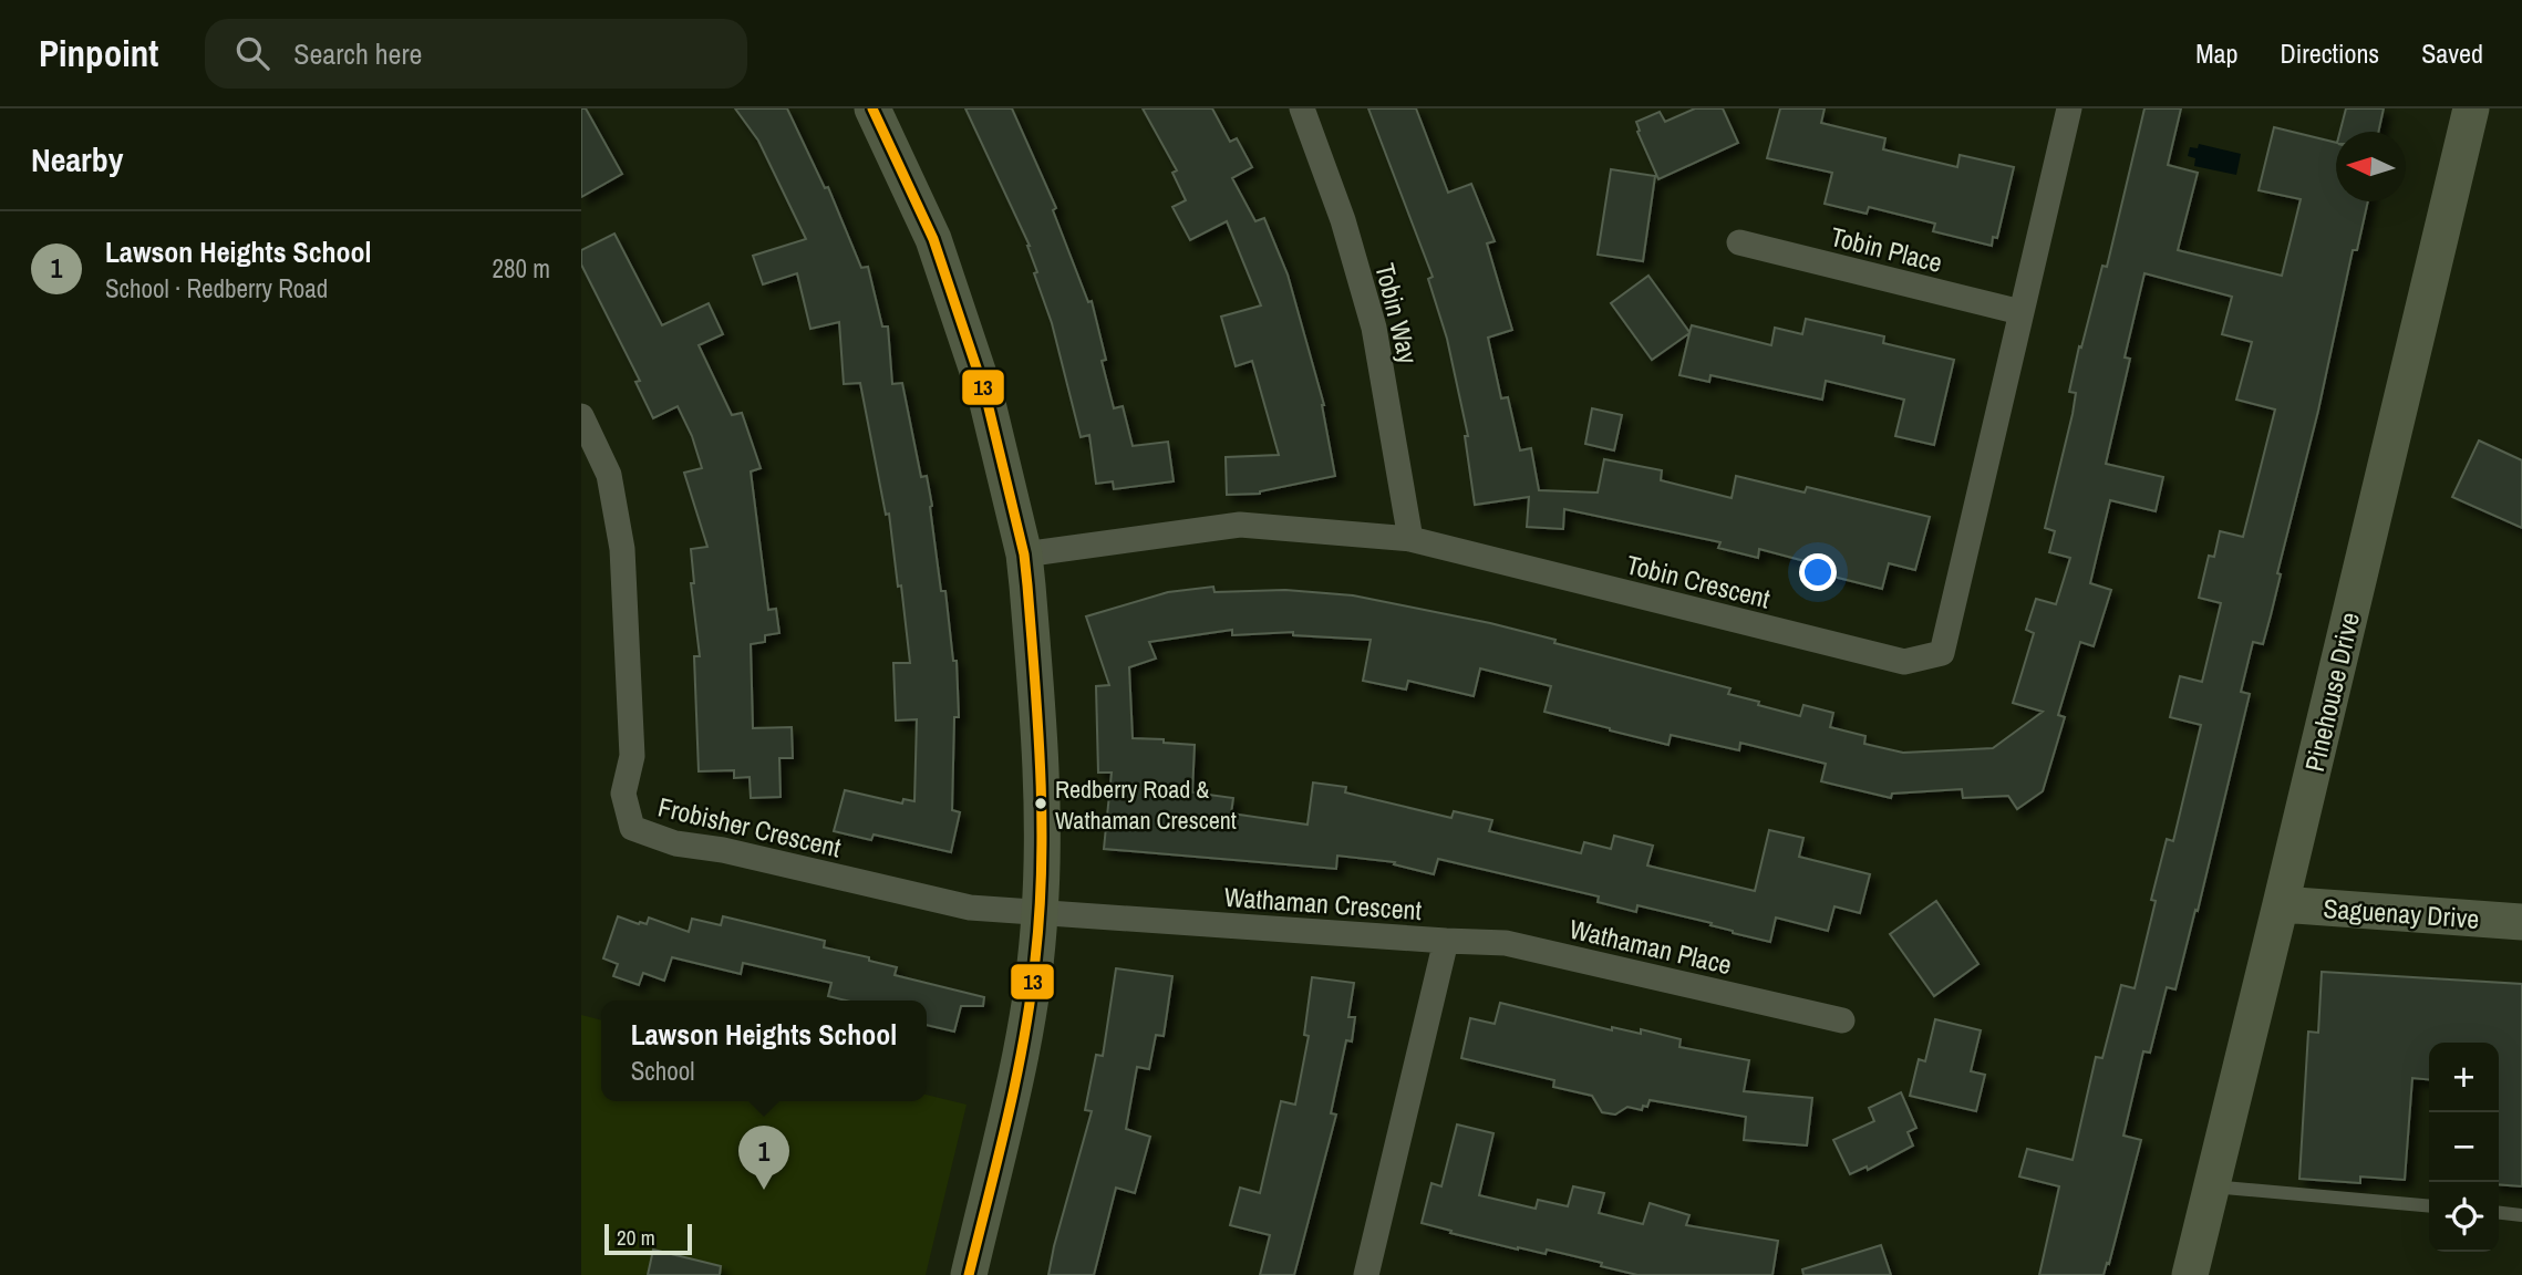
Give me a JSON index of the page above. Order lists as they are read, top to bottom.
{
  "streets": {
    "street": [
      "Tobin Place",
      "Tobin Way",
      "Tobin Crescent",
      "Pinehouse Drive",
      "Frobisher Crescent",
      "Wathaman Crescent",
      "Saguenay Drive",
      "Wathaman Place"
    ]
  },
  "crossings": [
    ["Tobin Place", "Tobin Crescent"],
    ["Tobin Way", "Tobin Crescent"],
    ["Pinehouse Drive", "Saguenay Drive"],
    ["Frobisher Crescent", "Wathaman Crescent"],
    ["Wathaman Crescent", "Wathaman Place"]
  ],
  "places": ["Redberry Road & Wathaman Crescent"],
  "lines": ["transit line 13"],
  "scale_bar": "20 m",
  "north": "left",
  "page": {
    "header": "Pinpoint",
    "search": "Search here",
    "nav": ["Map", "Directions", "Saved"],
    "heading": "Nearby",
    "list": [
      {
        "mark": "1",
        "name": "Lawson Heights School",
        "note": "School · Redberry Road",
        "value": "280 m"
      }
    ],
    "popup": ["Lawson Heights School", "School"],
    "map_buttons": ["+", "−"],
    "pins": "1",
    "scale": "20 m"
  }
}
